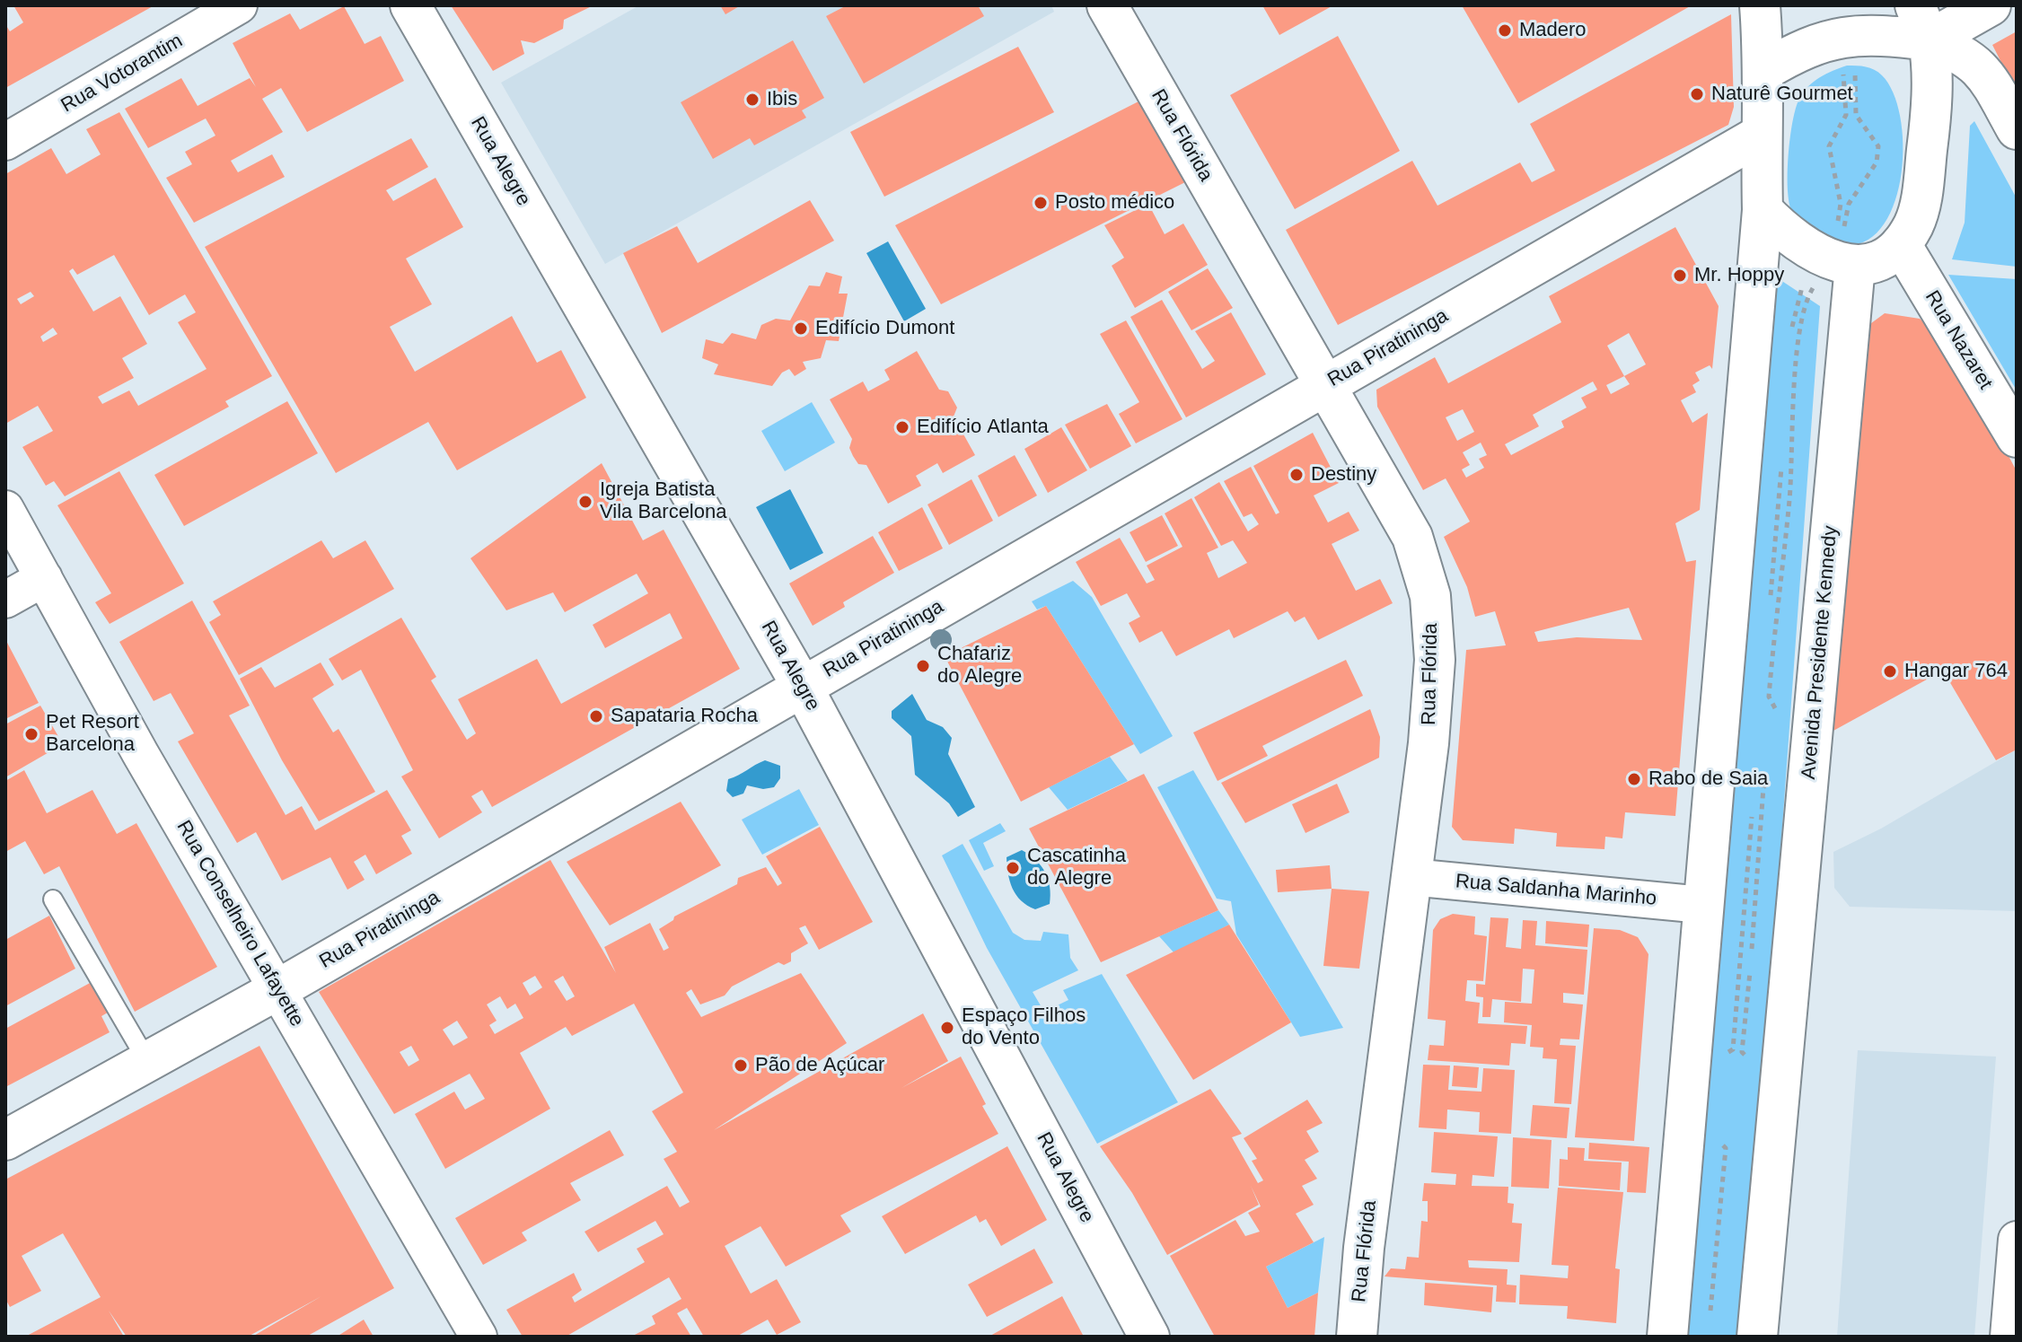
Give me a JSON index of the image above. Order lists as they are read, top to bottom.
{
  "streets": {
    "main road": [
      "Rua Flórida",
      "Rua Alegre",
      "Rua Nazaret",
      "Rua Piratininga",
      "Avenida Presidente Kennedy"
    ],
    "street": ["Rua Votorantim", "Rua Saldanha Marinho", "Rua Conselheiro Lafayette"]
  },
  "crossings": [
    ["Rua Flórida", "Rua Piratininga"],
    ["Rua Flórida", "Rua Saldanha Marinho"],
    ["Rua Alegre", "Rua Piratininga"],
    ["Rua Nazaret", "Rua Piratininga"],
    ["Rua Nazaret", "Avenida Presidente Kennedy"],
    ["Rua Piratininga", "Avenida Presidente Kennedy"],
    ["Rua Piratininga", "Rua Conselheiro Lafayette"]
  ],
  "places": [
    "Madero",
    "Naturê Gourmet",
    "Ibis",
    "Posto médico",
    "Mr. Hoppy",
    "Edifício Dumont",
    "Edifício Atlanta",
    "Destiny",
    "Igreja Batista Vila Barcelona",
    "Chafariz do Alegre",
    "Hangar 764",
    "Sapataria Rocha",
    "Pet Resort Barcelona",
    "Rabo de Saia",
    "Cascatinha do Alegre",
    "Espaço Filhos do Vento",
    "Pão de Açúcar"
  ]
}
